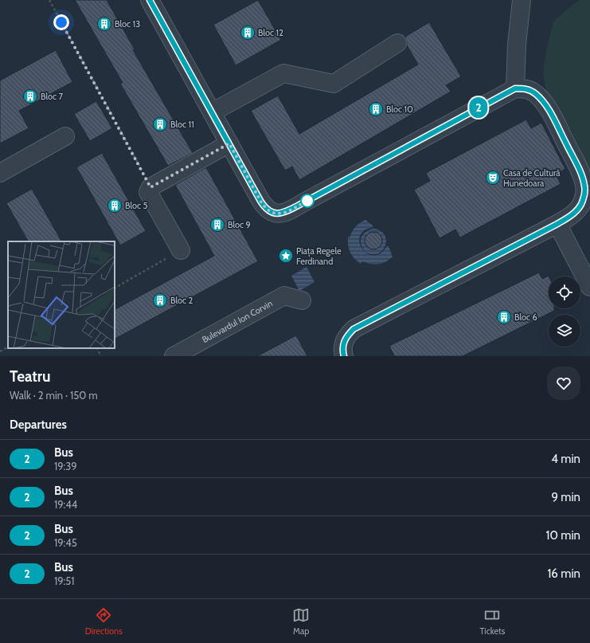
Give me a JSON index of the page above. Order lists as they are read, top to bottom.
{
  "streets": {
    "street": ["Bulevardul Ion Corvin"]
  },
  "places": {
    "building": [
      "Bloc 13",
      "Bloc 12",
      "Bloc 7",
      "Bloc 10",
      "Bloc 11",
      "Bloc 5",
      "Bloc 9",
      "Bloc 2",
      "Bloc 6"
    ],
    "theatre": ["Casa de Cultură Hunedoara"],
    "place": ["Piața Regele Ferdinand"]
  },
  "lines": ["bus line 2"],
  "page": {
    "on_map": "2",
    "heading": [
      ["Teatru", "Walk · 2 min · 150 m"],
      "Departures"
    ],
    "list": [
      {
        "mark": "2",
        "name": "Bus",
        "note": "19:39",
        "value": "4 min"
      },
      {
        "mark": "2",
        "name": "Bus",
        "note": "19:44",
        "value": "9 min"
      },
      {
        "mark": "2",
        "name": "Bus",
        "note": "19:45",
        "value": "10 min"
      },
      {
        "mark": "2",
        "name": "Bus",
        "note": "19:51",
        "value": "16 min"
      }
    ],
    "tabs": ["Directions", "Map", "Tickets"]
  }
}
